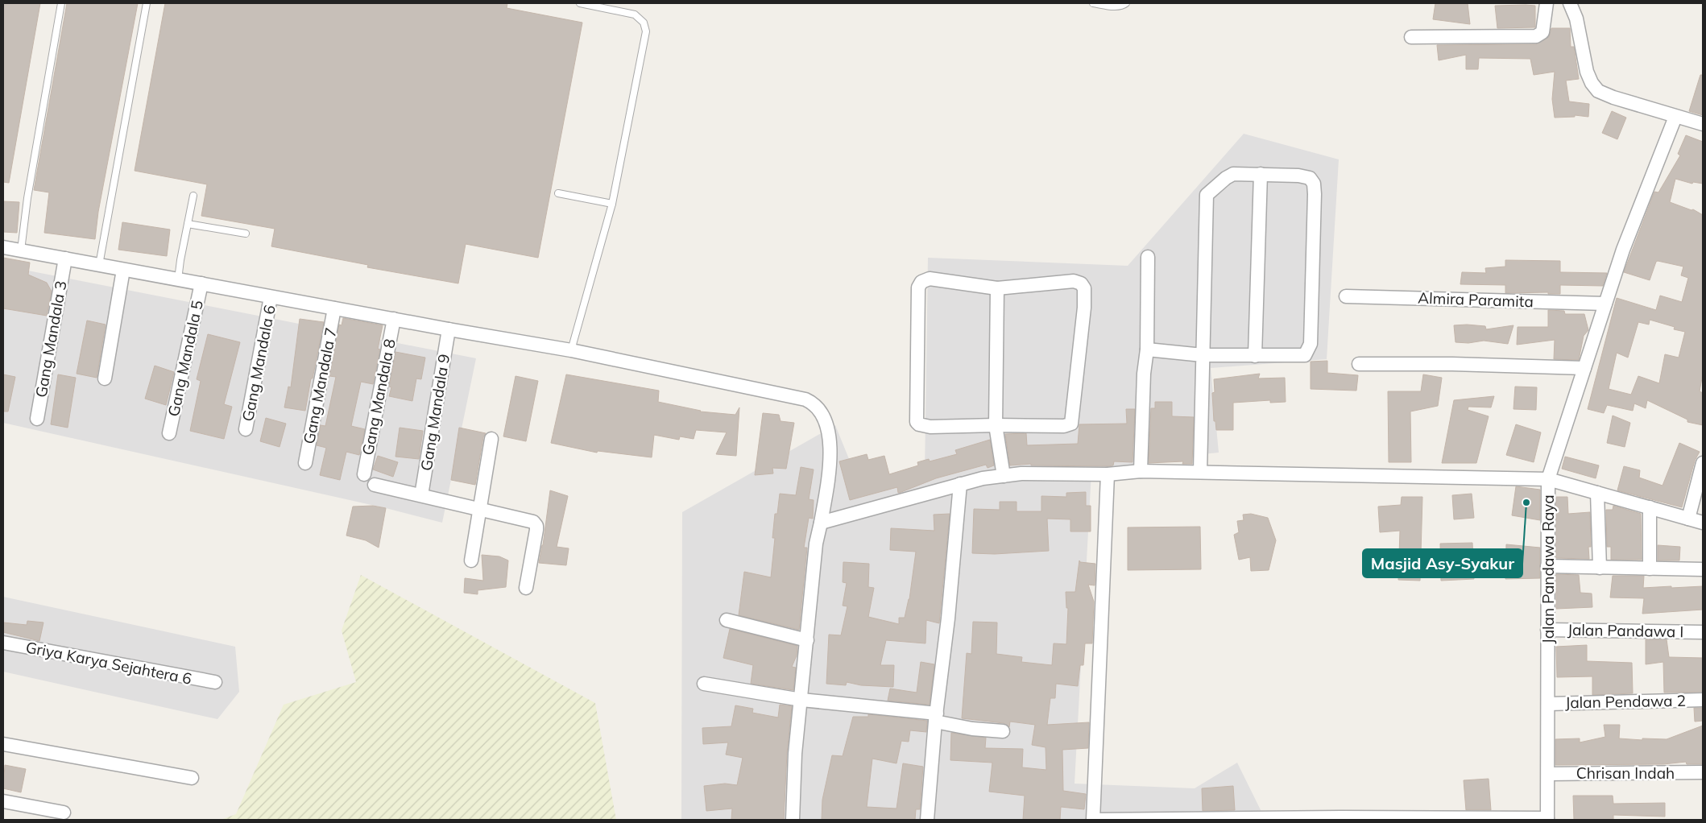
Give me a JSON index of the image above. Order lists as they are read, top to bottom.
{
  "streets": {
    "street": [
      "Almira Paramita",
      "Gang Mandala 3",
      "Gang Mandala 5",
      "Gang Mandala 6",
      "Gang Mandala 7",
      "Gang Mandala 8",
      "Gang Mandala 9",
      "Jalan Pandawa Raya",
      "Jalan Pandawa I",
      "Griya Karya Sejahtera 6",
      "Jalan Pendawa 2",
      "Chrisan Indah"
    ]
  },
  "crossings": [
    ["Jalan Pandawa Raya", "Jalan Pandawa I"],
    ["Jalan Pandawa Raya", "Jalan Pendawa 2"],
    ["Jalan Pandawa Raya", "Chrisan Indah"]
  ],
  "places": ["Masjid Asy-Syakur"]
}
